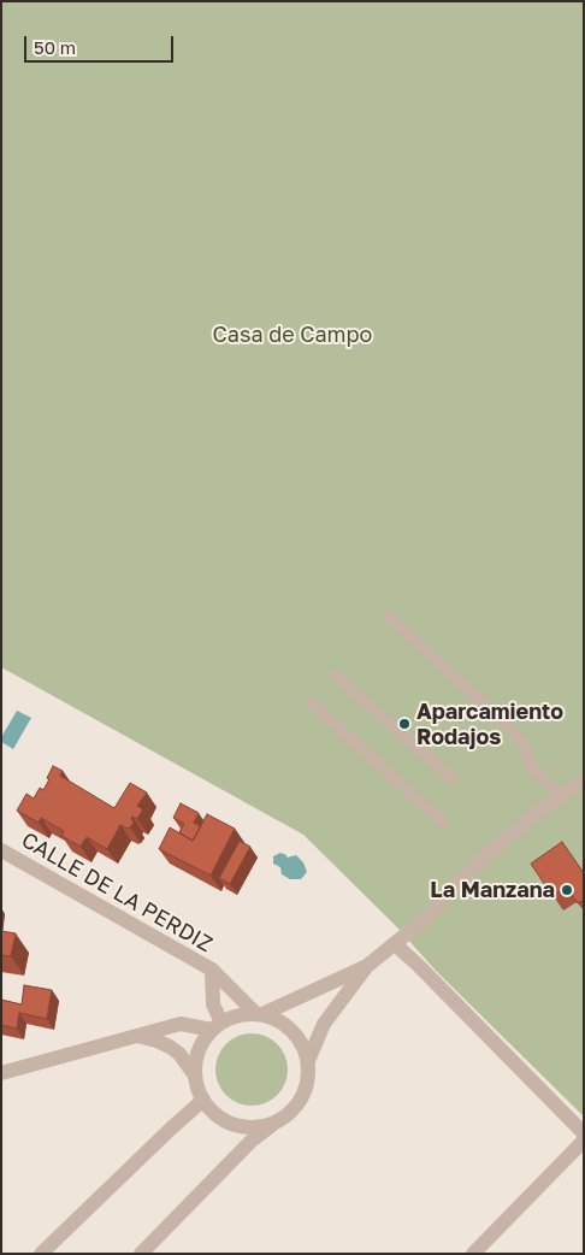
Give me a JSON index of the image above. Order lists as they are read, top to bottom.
{
  "streets": {
    "street": ["CALLE DE LA PERDIZ"]
  },
  "parks": ["Casa de Campo"],
  "places": ["Aparcamiento Rodajos", "La Manzana"],
  "scale_bar": "50 m"
}
